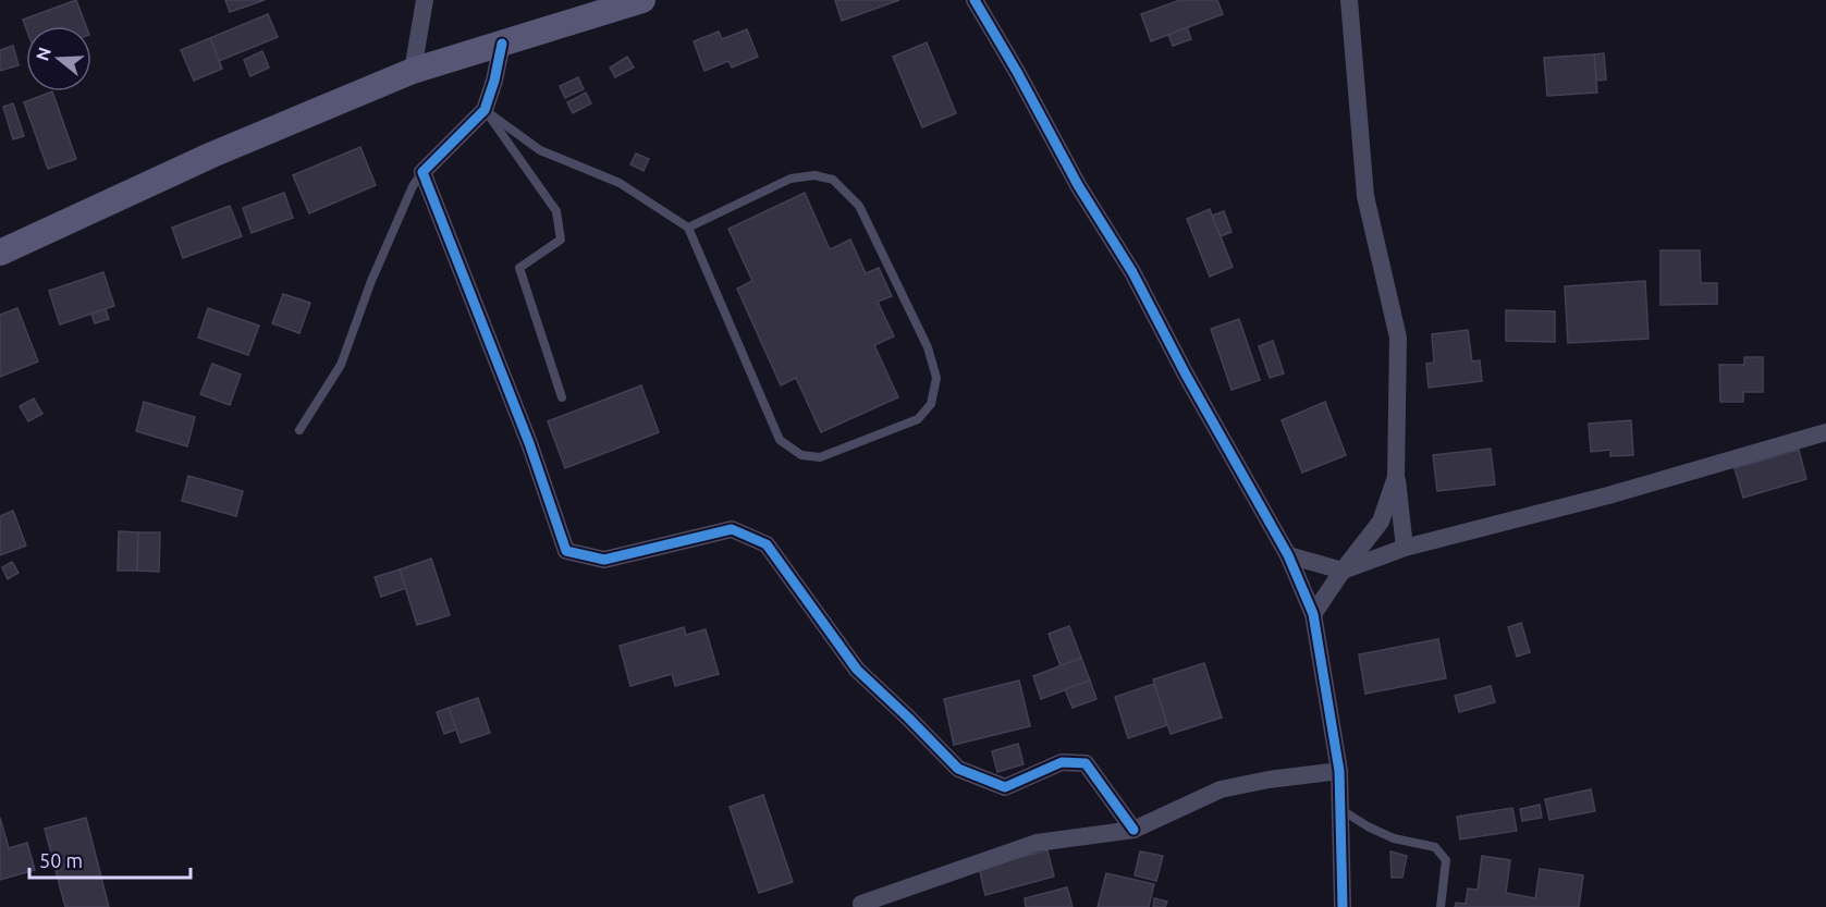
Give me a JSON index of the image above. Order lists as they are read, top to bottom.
{
  "scale_bar": "50 m",
  "north": "left"
}
